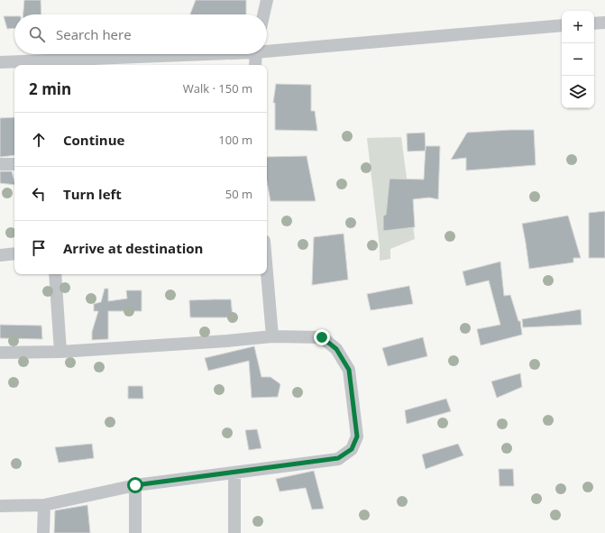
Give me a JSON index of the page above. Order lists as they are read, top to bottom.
{
  "page": {
    "map_buttons": ["+", "−"],
    "search": "Search here",
    "heading": ["2 min", "Walk · 150 m"],
    "list": [
      ["Continue", "100 m"],
      ["Turn left", "50 m"],
      "Arrive at destination"
    ]
  }
}
